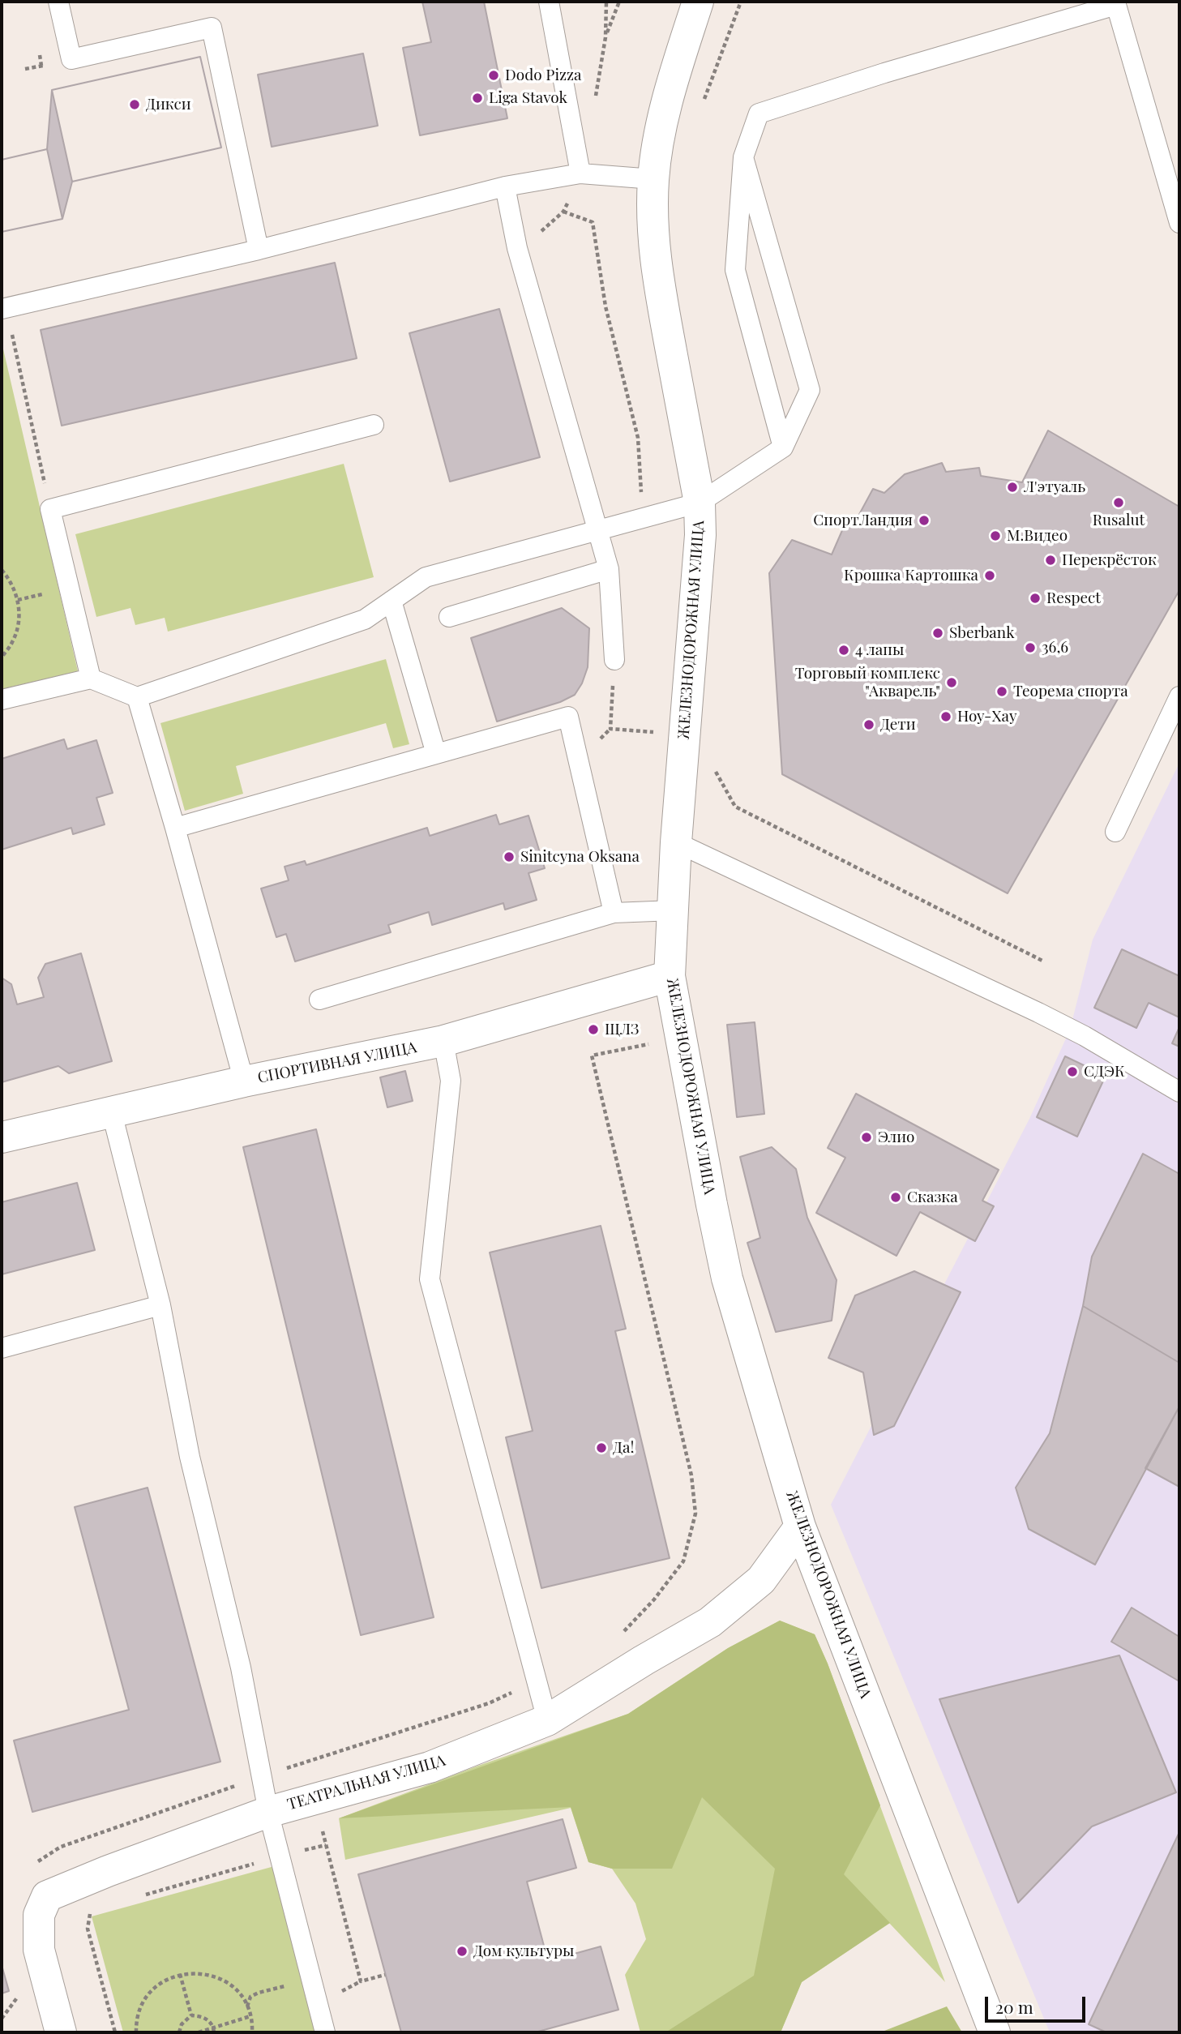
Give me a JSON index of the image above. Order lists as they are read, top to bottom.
{
  "streets": {
    "main road": ["ЖЕЛЕЗНОДОРОЖНАЯ УЛИЦА", "СПОРТИВНАЯ УЛИЦА", "ТЕАТРАЛЬНАЯ УЛИЦА"]
  },
  "crossings": [
    ["ЖЕЛЕЗНОДОРОЖНАЯ УЛИЦА", "СПОРТИВНАЯ УЛИЦА"],
    ["ЖЕЛЕЗНОДОРОЖНАЯ УЛИЦА", "ТЕАТРАЛЬНАЯ УЛИЦА"]
  ],
  "places": [
    "Dodo Pizza",
    "Liga Stavok",
    "Дикси",
    "Л'этуаль",
    "Rusalut",
    "СпортЛандия",
    "М.Видео",
    "Перекрёсток",
    "Крошка Картошка",
    "Respect",
    "Sberbank",
    "36,6",
    "4 лапы",
    "Торговый комплекс \"Акварель\"",
    "Теорема спорта",
    "Ноу-Хау",
    "Дети",
    "Sinitcyna Oksana",
    "ЩЛЗ",
    "СДЭК",
    "Элио",
    "Сказка",
    "Да!",
    "Дом культуры"
  ],
  "scale_bar": "20 m"
}
